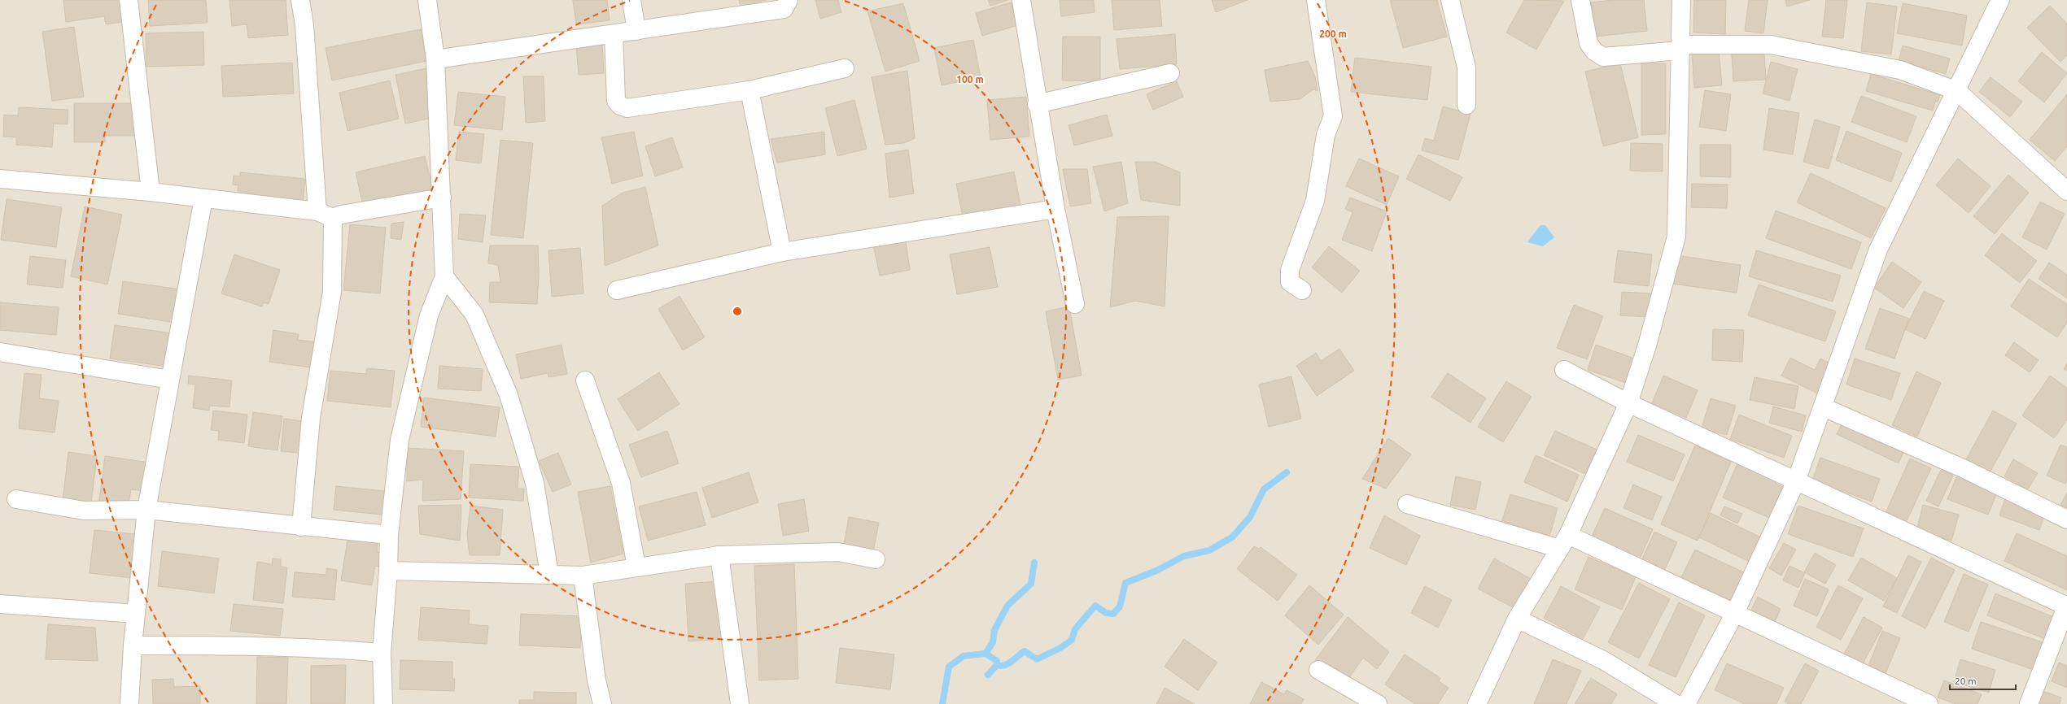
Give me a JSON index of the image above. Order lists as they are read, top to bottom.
{
  "scale_bar": "20 m",
  "rings": ["200 m", "100 m"]
}
